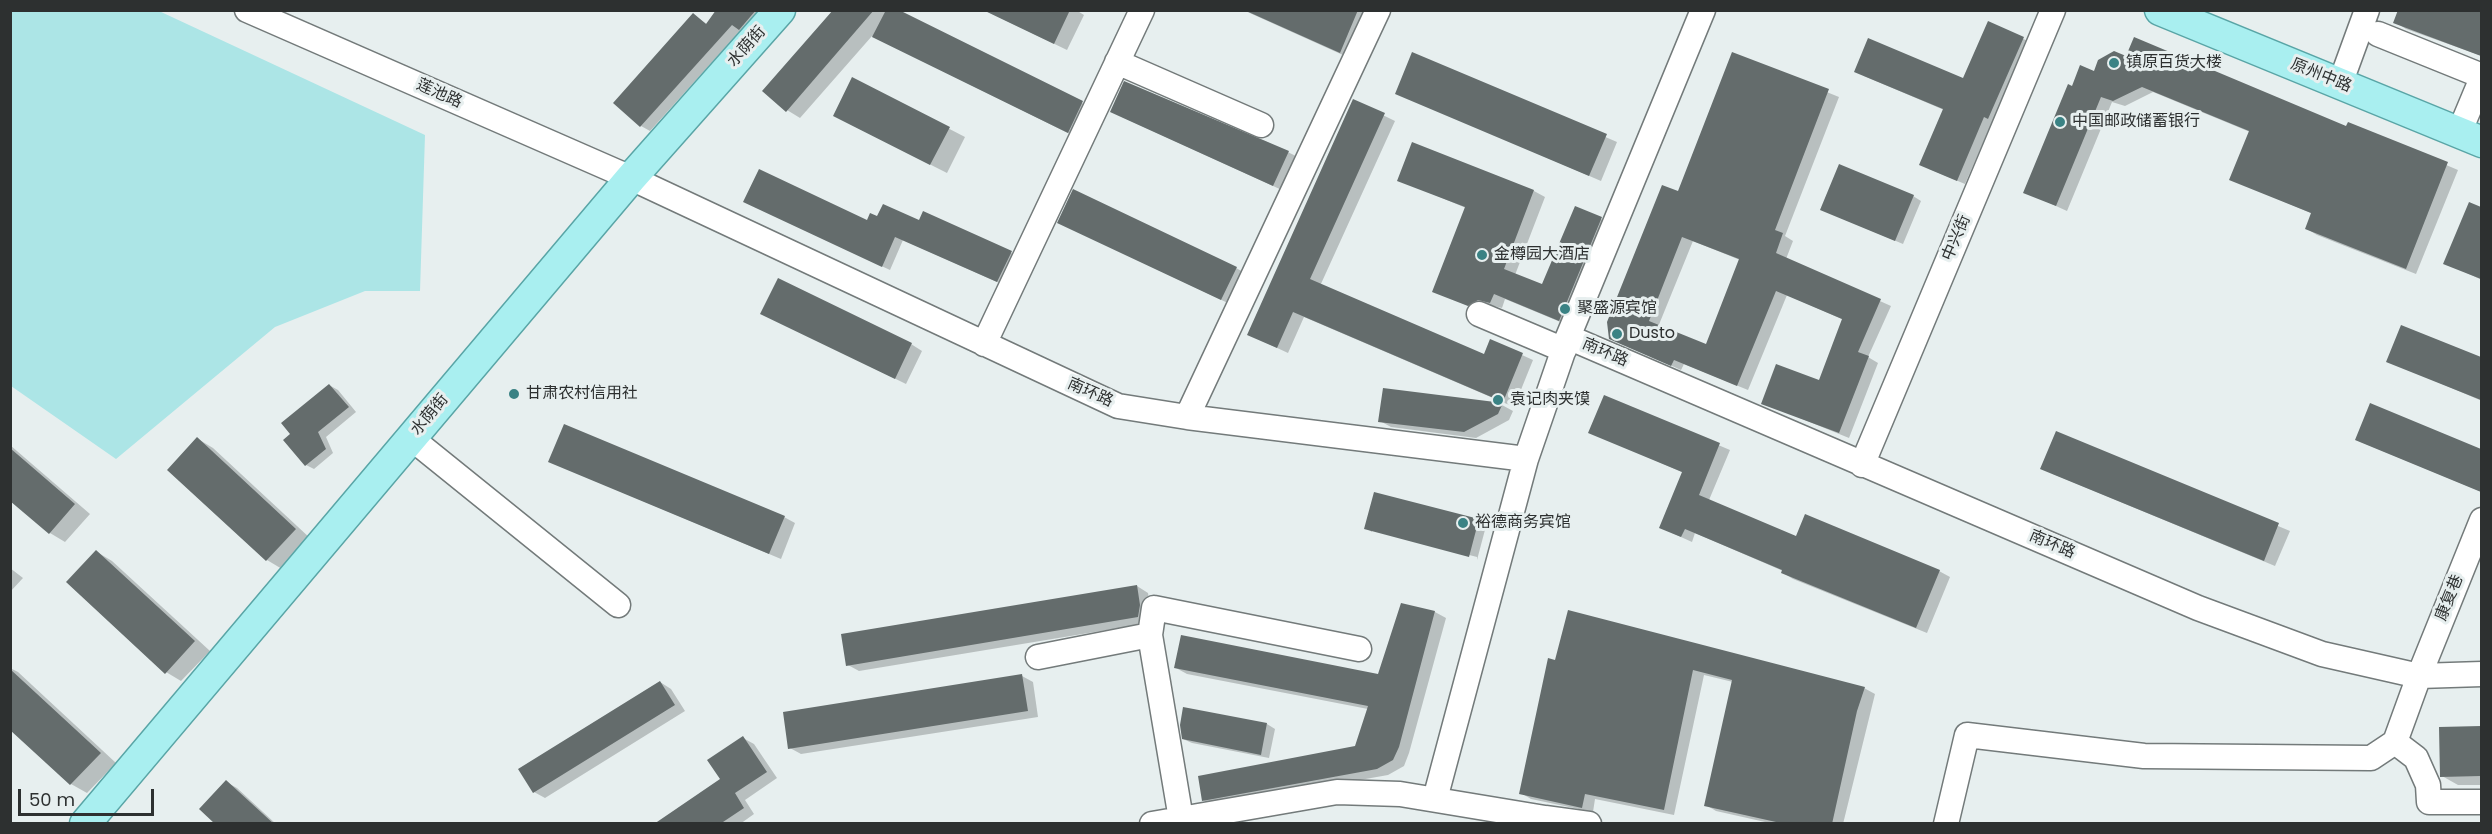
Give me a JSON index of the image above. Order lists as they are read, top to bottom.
{
  "streets": {
    "main road": ["水荫街", "原州中路"],
    "street": [
      "莲池路",
      "中兴街",
      "南环路",
      "康复巷"
    ]
  },
  "crossings": [
    ["水荫街", "莲池路"],
    ["水荫街", "南环路"],
    ["莲池路", "南环路"],
    ["中兴街", "南环路"],
    ["南环路", "康复巷"]
  ],
  "places": [
    "镇原百货大楼",
    "中国邮政储蓄银行",
    "金樽园大酒店",
    "聚盛源宾馆",
    "Dusto",
    "甘肃农村信用社",
    "袁记肉夹馍",
    "裕德商务宾馆"
  ],
  "scale_bar": "50 m"
}
